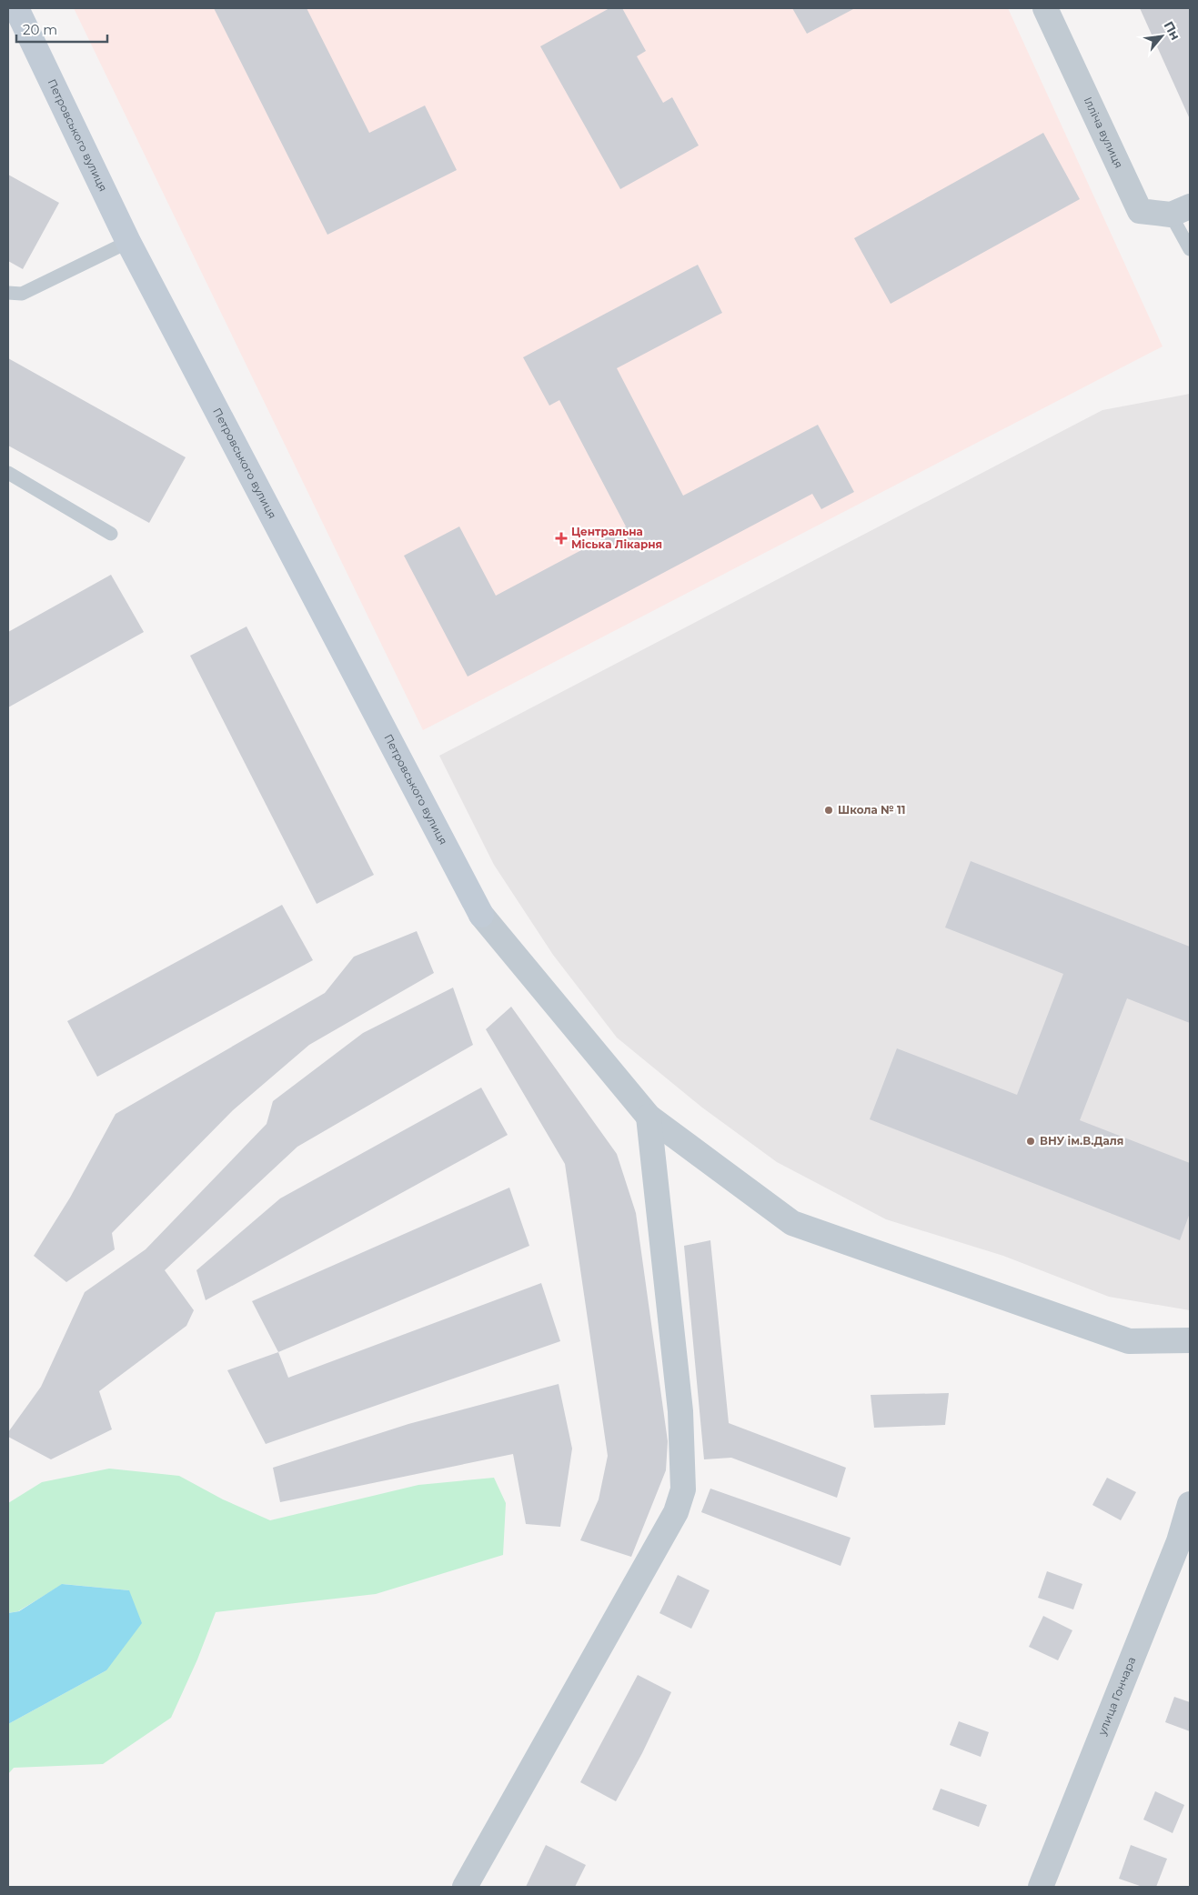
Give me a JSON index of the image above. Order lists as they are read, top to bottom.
{
  "streets": {
    "street": ["Ілліча вулиця", "Петровського вулиця", "улица Гончара"]
  },
  "places": {
    "health": ["Центральна Міська Лікарня"],
    "other": ["Школа № 11", "ВНУ ім.В.Даля"]
  },
  "scale_bar": "20 m",
  "north": "top right"
}
